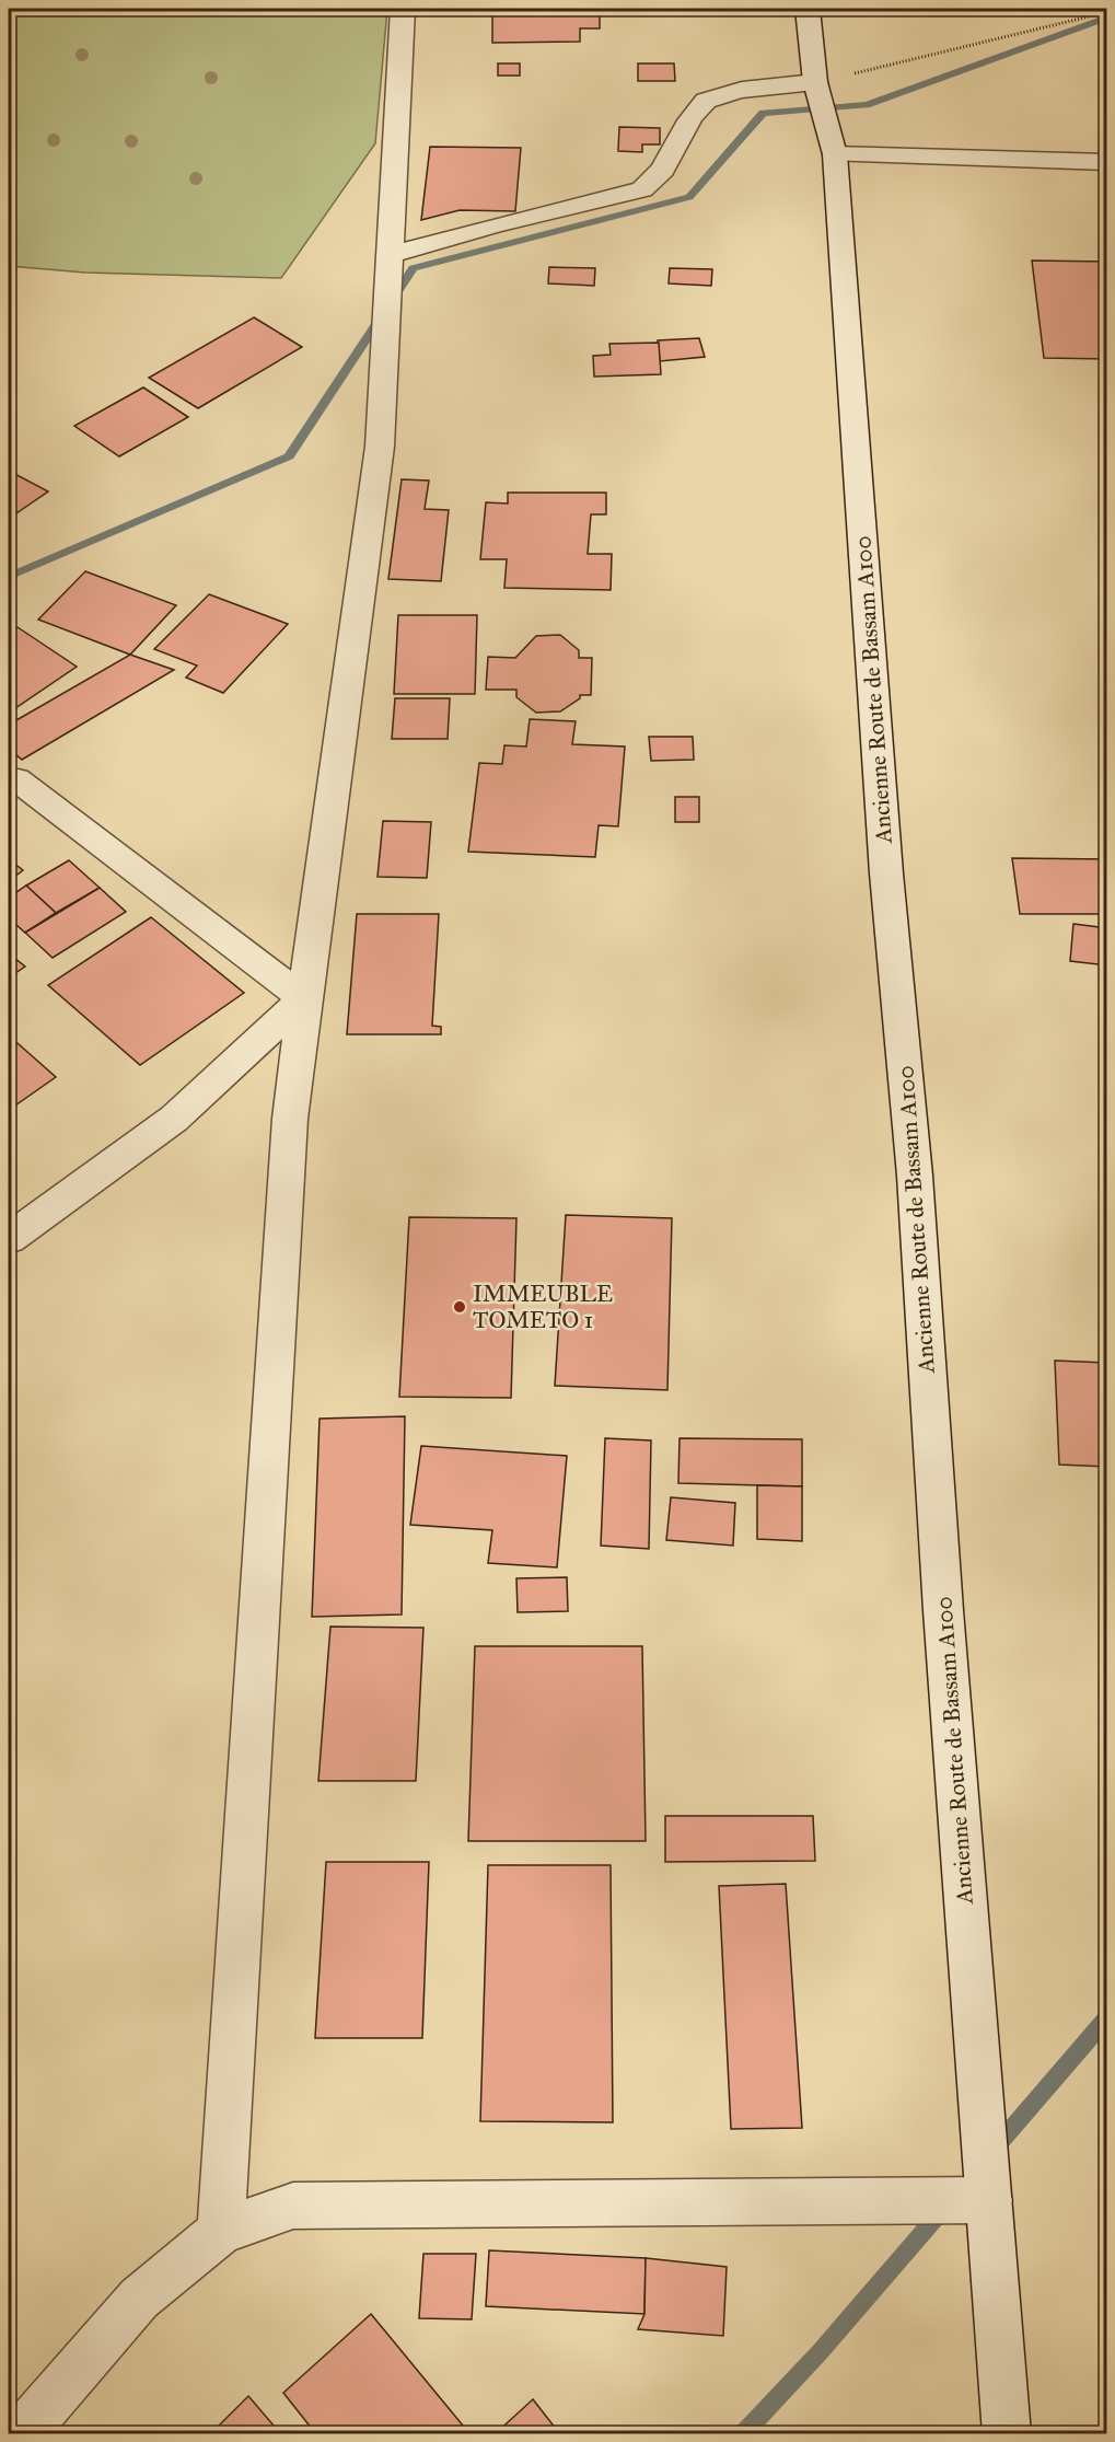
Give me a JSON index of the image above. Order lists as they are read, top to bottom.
{
  "streets": {
    "street": ["Ancienne Route de Bassam A100"]
  },
  "places": ["IMMEUBLE TOMETO 1"]
}
